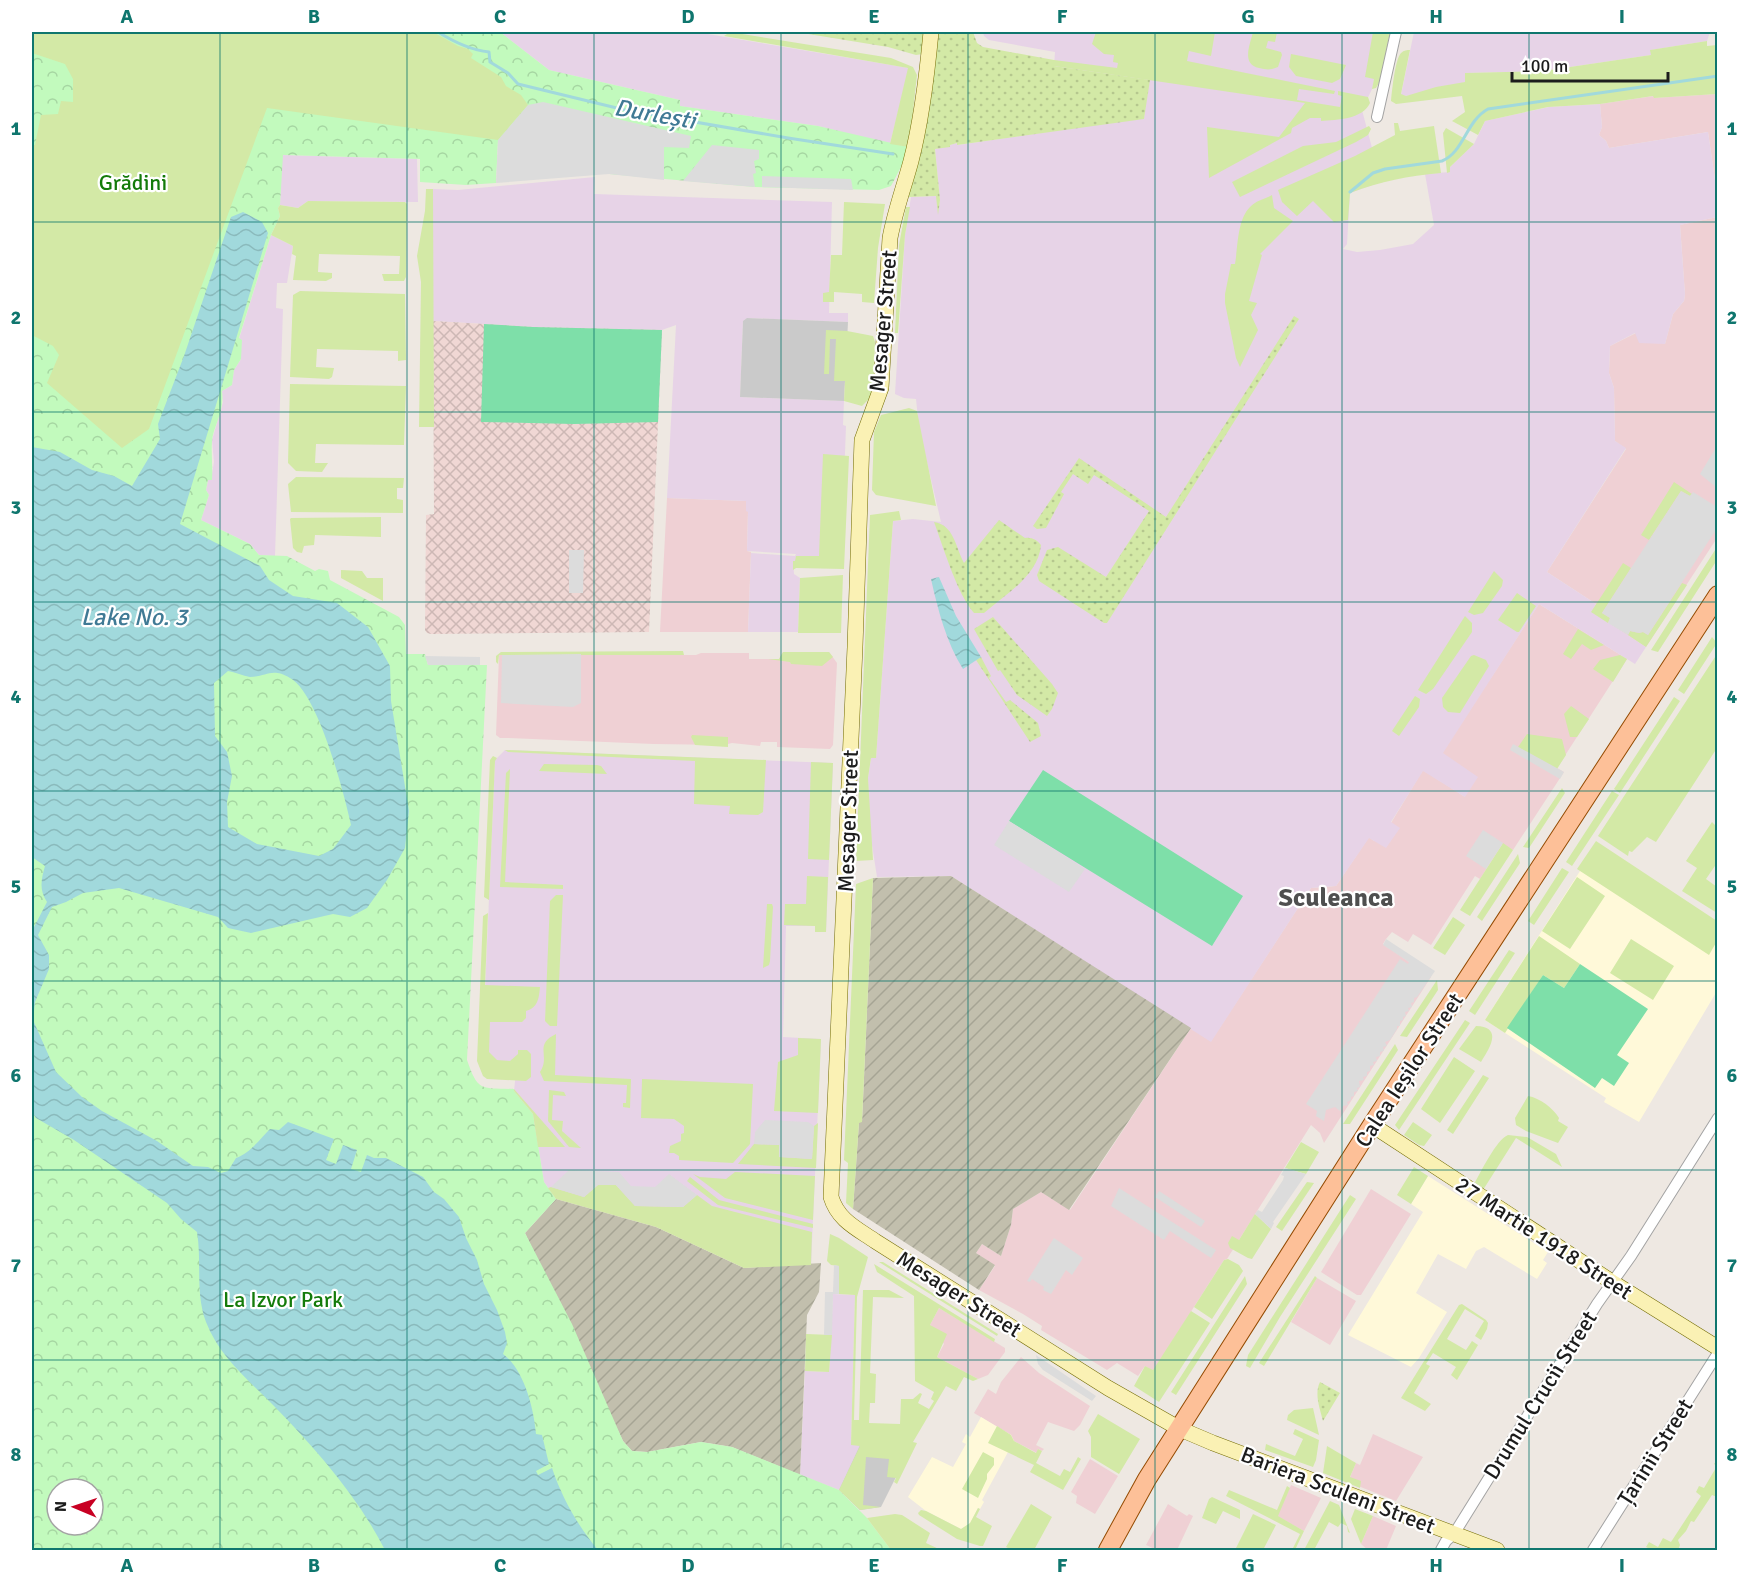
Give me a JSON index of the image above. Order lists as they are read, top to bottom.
{
  "streets": {
    "main road": ["Calea Ieșilor Street"],
    "street": [
      "Mesager Street",
      "27 Martie 1918 Street",
      "Drumul Crucii Street",
      "Țarinii Street",
      "Bariera Sculeni Street"
    ]
  },
  "crossings": [
    ["Mesager Street", "Calea Ieșilor Street"],
    ["Mesager Street", "Bariera Sculeni Street"],
    ["Calea Ieșilor Street", "27 Martie 1918 Street"],
    ["Calea Ieșilor Street", "Bariera Sculeni Street"],
    ["27 Martie 1918 Street", "Drumul Crucii Street"],
    ["27 Martie 1918 Street", "Țarinii Street"],
    ["Drumul Crucii Street", "Bariera Sculeni Street"]
  ],
  "districts": ["Sculeanca"],
  "water": ["Durlești", "Lake No. 3"],
  "parks": ["Grădini", "La Izvor Park"],
  "scale_bar": "100 m",
  "north": "left",
  "grid": {
    "columns": [
      "A",
      "B",
      "C",
      "D",
      "E",
      "F",
      "G",
      "H",
      "I"
    ],
    "rows": [
      "1",
      "2",
      "3",
      "4",
      "5",
      "6",
      "7",
      "8"
    ]
  }
}
